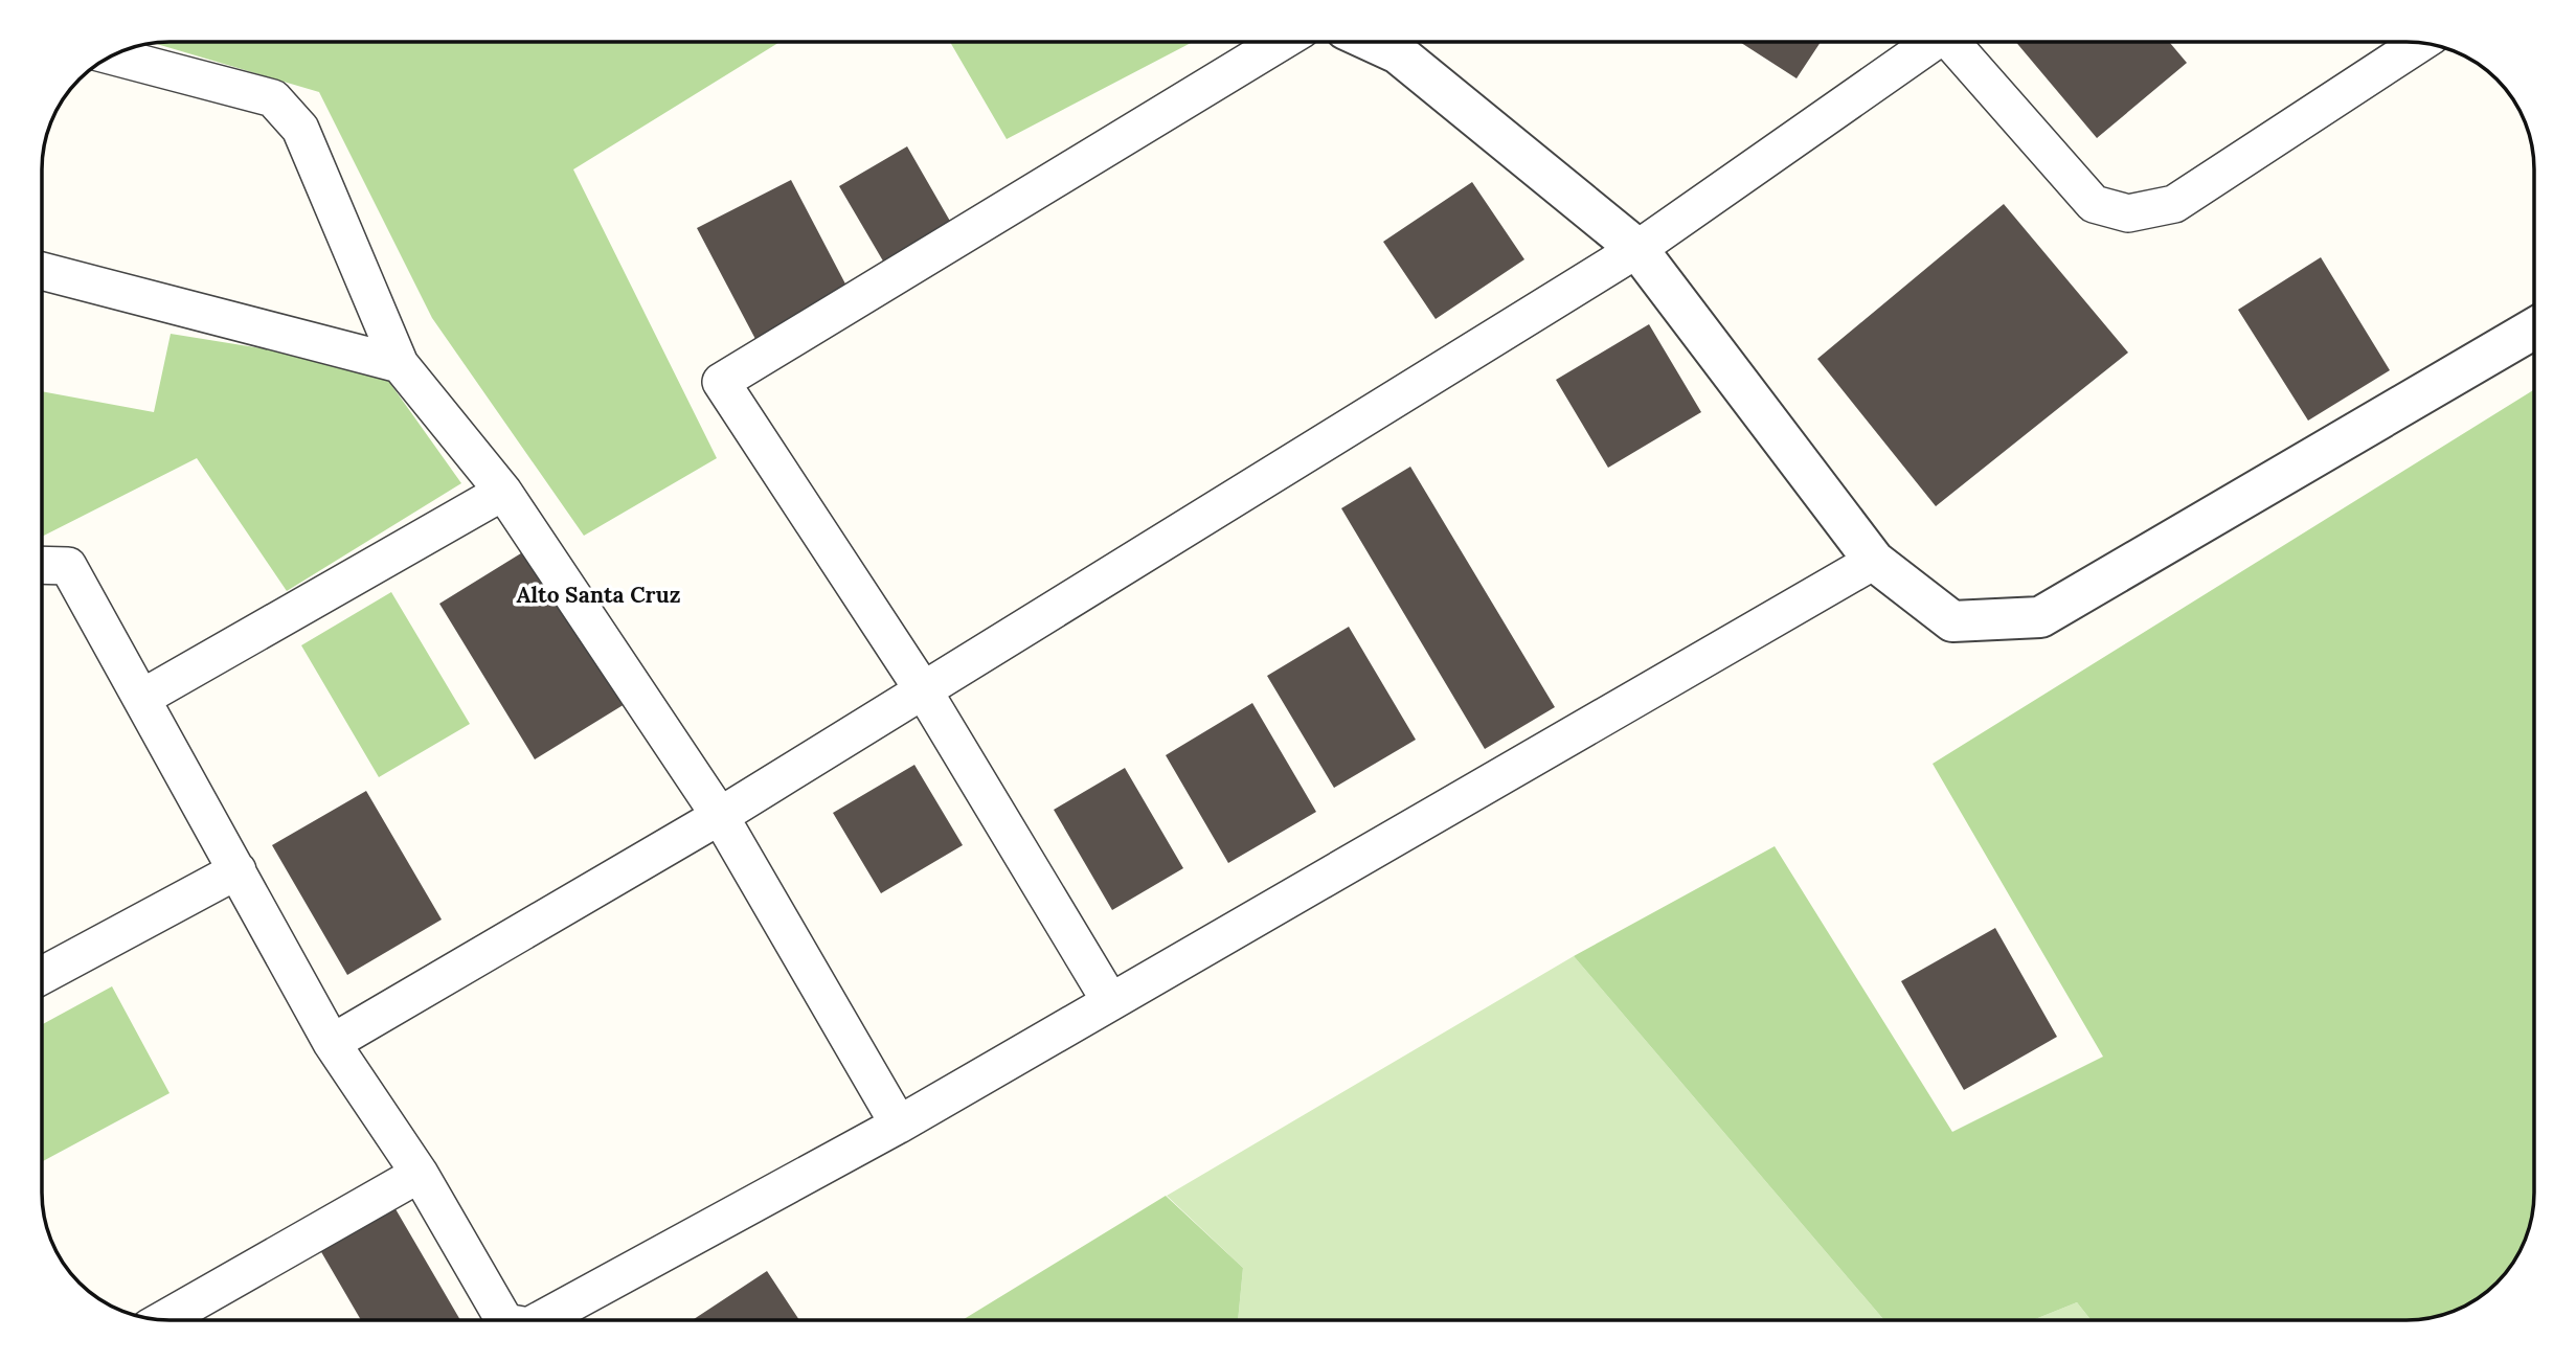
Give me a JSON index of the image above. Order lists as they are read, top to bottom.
{
  "districts": ["Alto Santa Cruz"]
}
